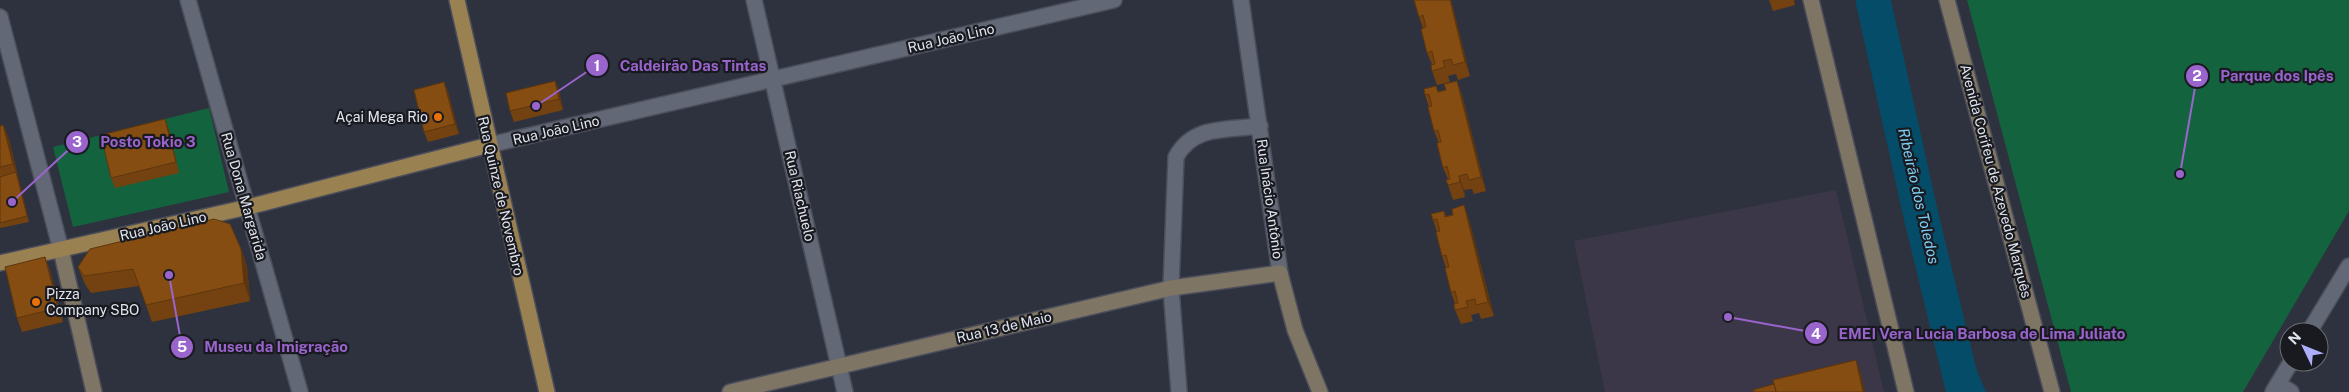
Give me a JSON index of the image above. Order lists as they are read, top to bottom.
{
  "streets": {
    "main road": ["Rua João Lino", "Rua Quinze de Novembro"],
    "street": [
      "Avenida Corifeu de Azevedo Marquês",
      "Rua Dona Margarida",
      "Rua Riachuelo",
      "Rua Inácio Antônio",
      "Rua 13 de Maio"
    ]
  },
  "crossings": [
    ["Rua João Lino", "Rua Dona Margarida"],
    ["Rua João Lino", "Rua Quinze de Novembro"],
    ["Rua João Lino", "Rua Riachuelo"],
    ["Rua Riachuelo", "Rua 13 de Maio"],
    ["Rua Inácio Antônio", "Rua 13 de Maio"]
  ],
  "water": ["Ribeirão dos Toledos"],
  "places": [
    "Caldeirão Das Tintas",
    "Açai Mega Rio",
    "Parque dos Ipês",
    "Posto Tokio 3",
    "Museu da Imigração",
    "Pizza Company SBO",
    "EMEI Vera Lucia Barbosa de Lima Juliato"
  ],
  "north": "top left"
}
